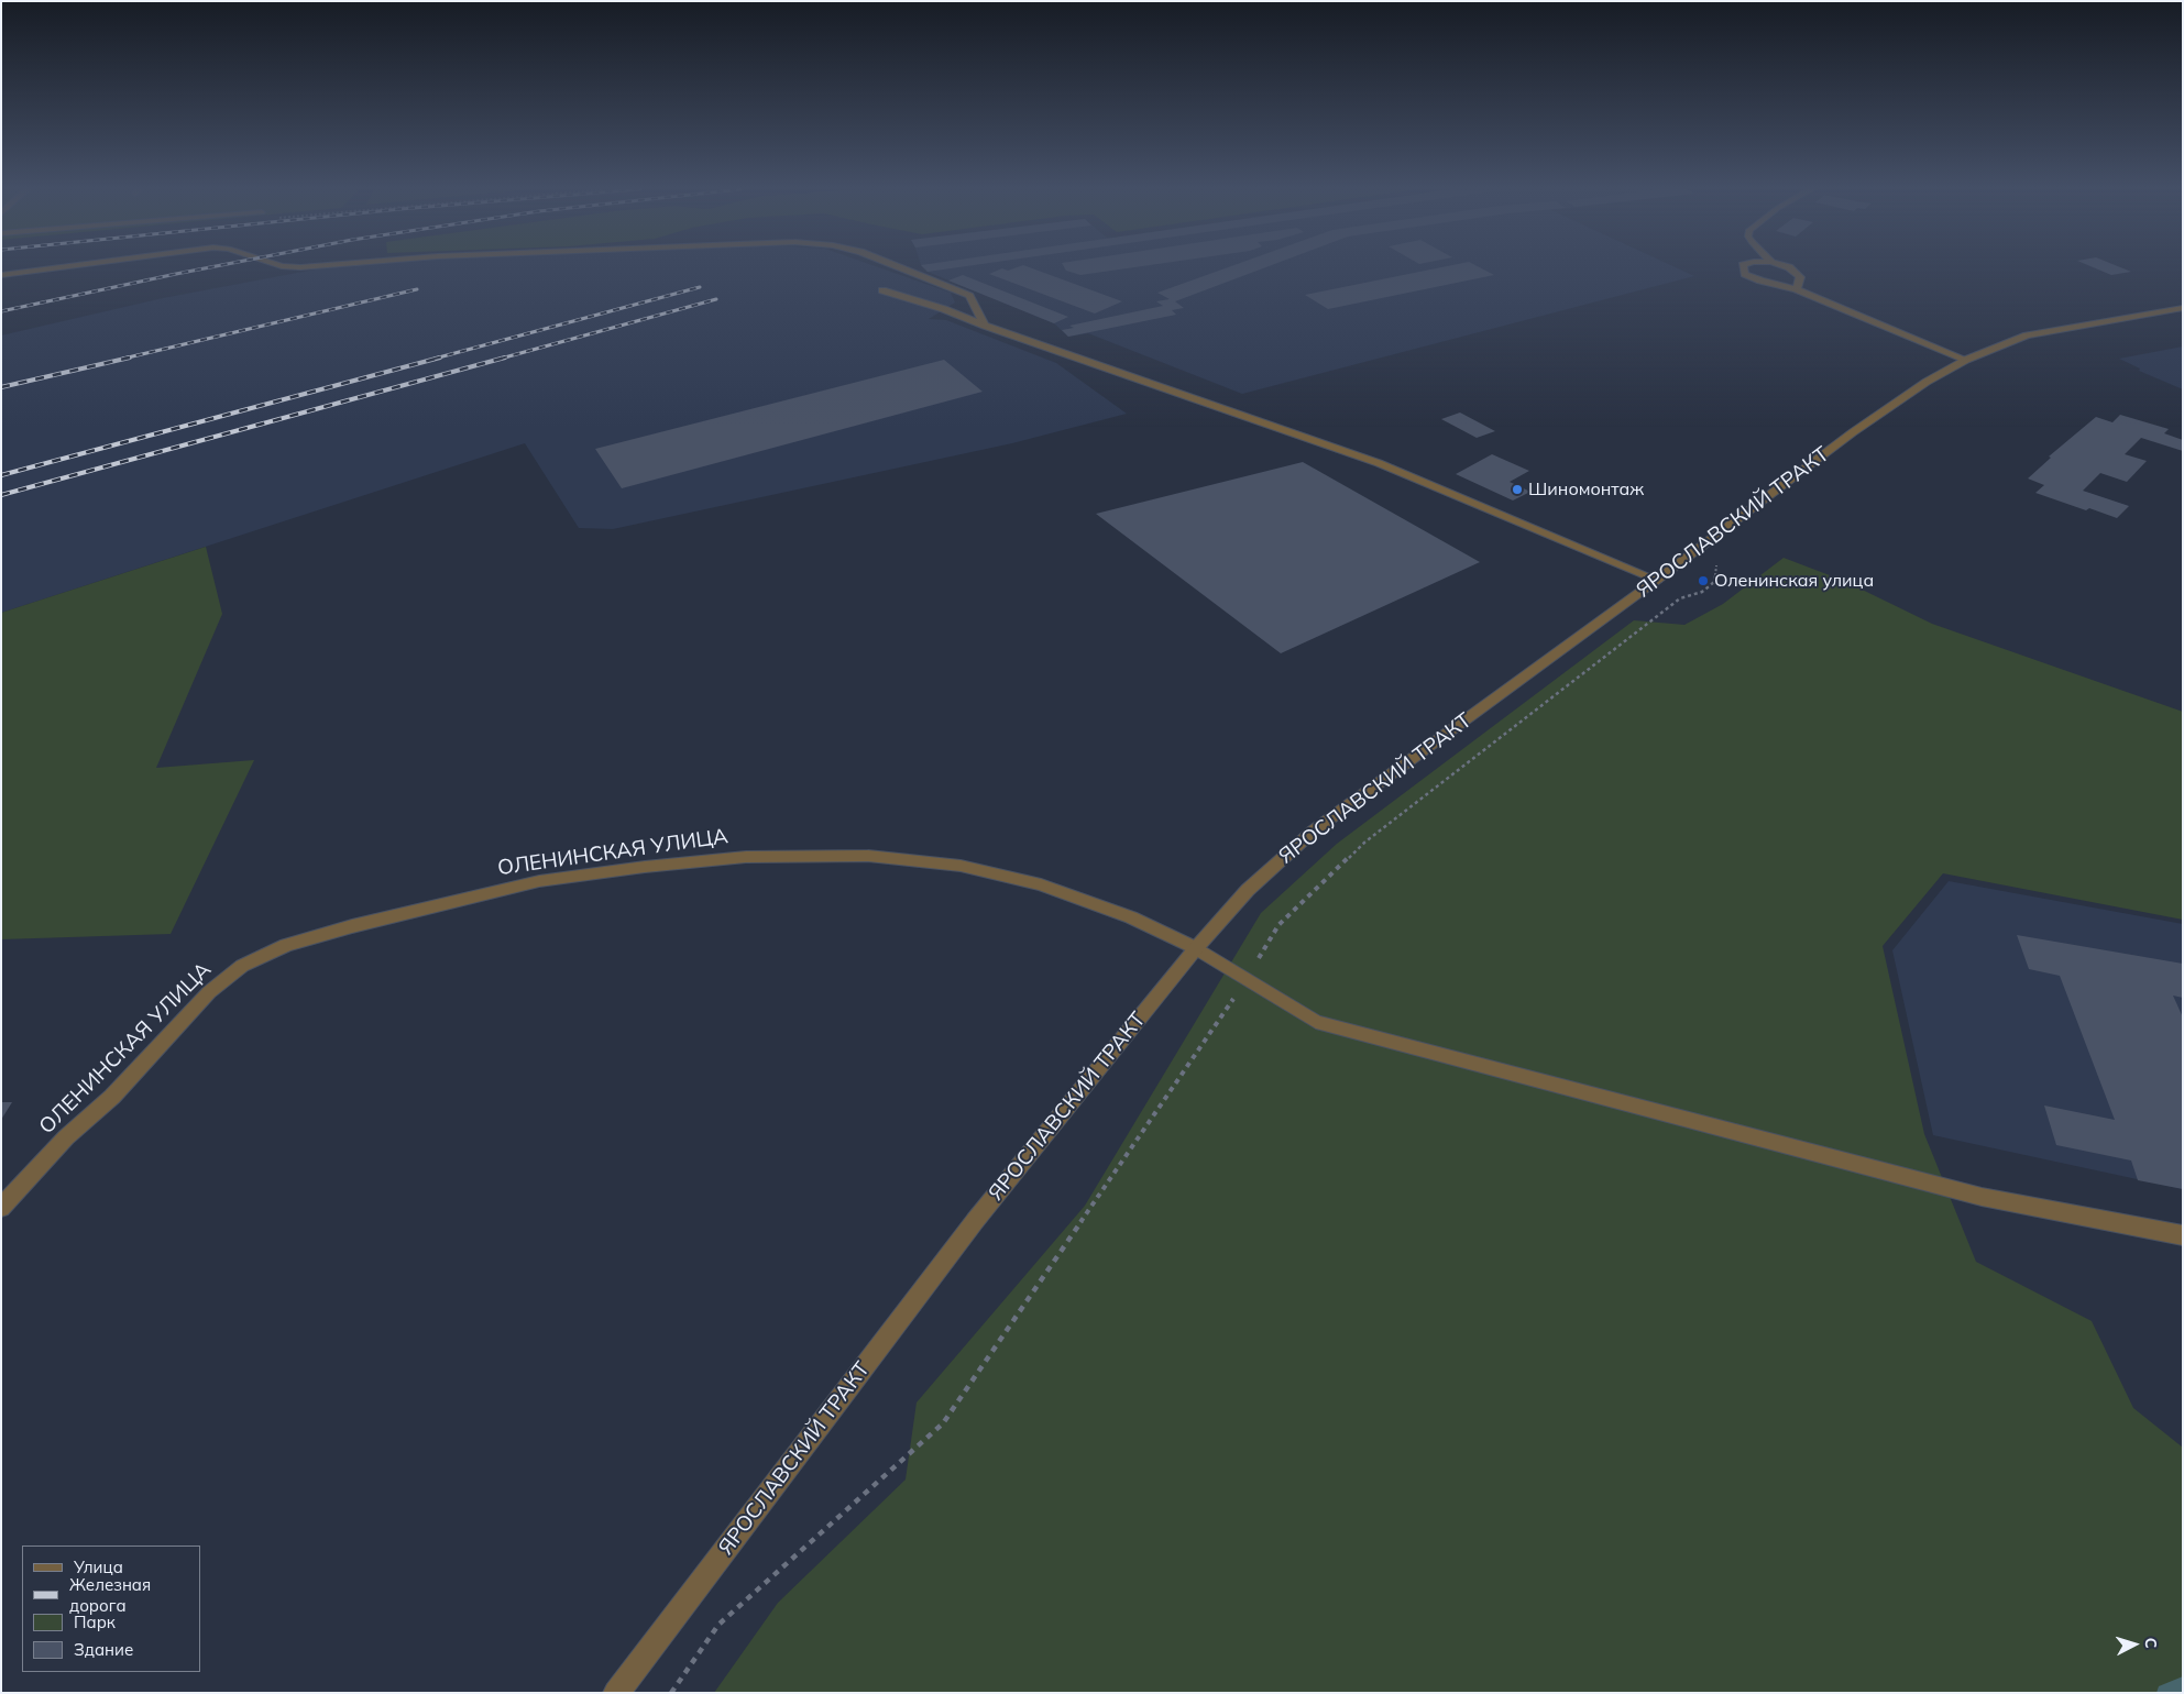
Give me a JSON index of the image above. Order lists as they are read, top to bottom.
{
  "streets": {
    "street": ["ЯРОСЛАВСКИЙ ТРАКТ", "ОЛЕНИНСКАЯ УЛИЦА"]
  },
  "crossings": [
    ["ЯРОСЛАВСКИЙ ТРАКТ", "ОЛЕНИНСКАЯ УЛИЦА"]
  ],
  "places": ["Шиномонтаж", "Оленинская улица"],
  "legend": [
    "Улица",
    "Железная дорога",
    "Парк",
    "Здание"
  ],
  "north": "right"
}
